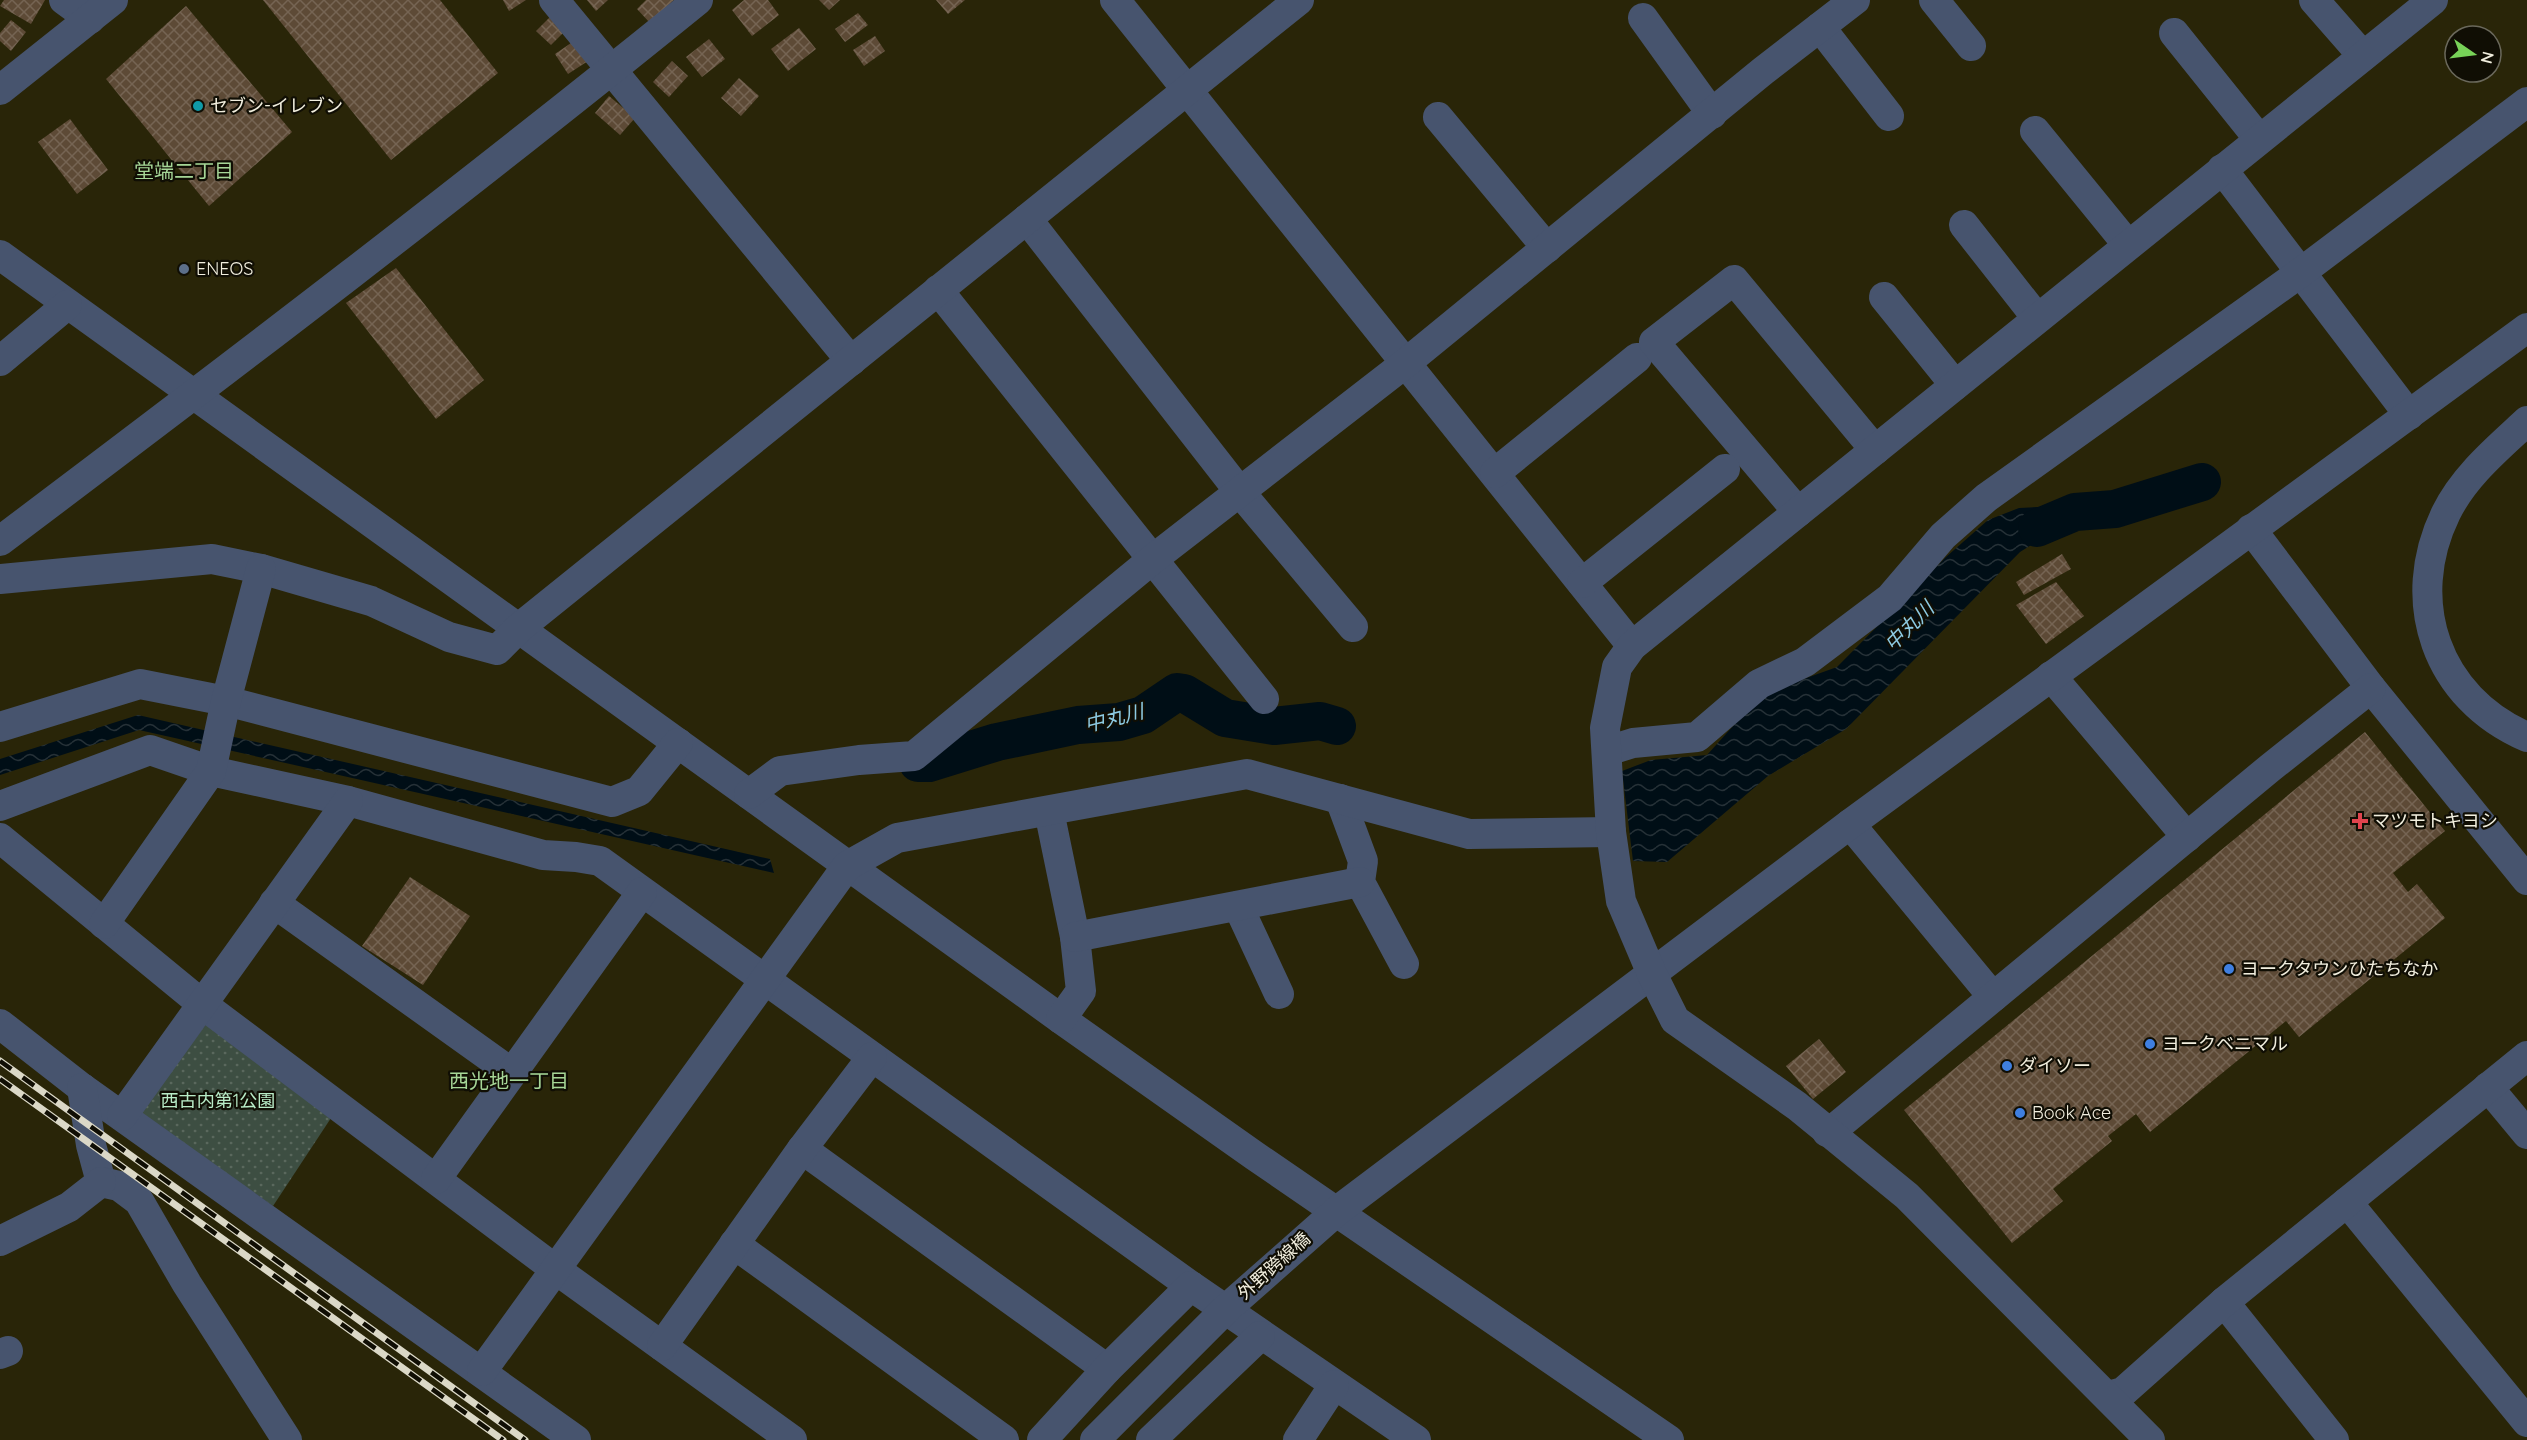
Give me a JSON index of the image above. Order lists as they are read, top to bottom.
{
  "streets": {
    "street": ["外野跨線橋"]
  },
  "districts": ["堂端二丁目", "西光地一丁目"],
  "water": ["中丸川"],
  "parks": ["西古内第1公園"],
  "places": {
    "other": [
      "セブン-イレブン",
      "ENEOS",
      "ヨークタウンひたちなか",
      "ヨークベニマル",
      "ダイソー",
      "Book Ace"
    ],
    "health": ["マツモトキヨシ"]
  },
  "north": "right"
}
